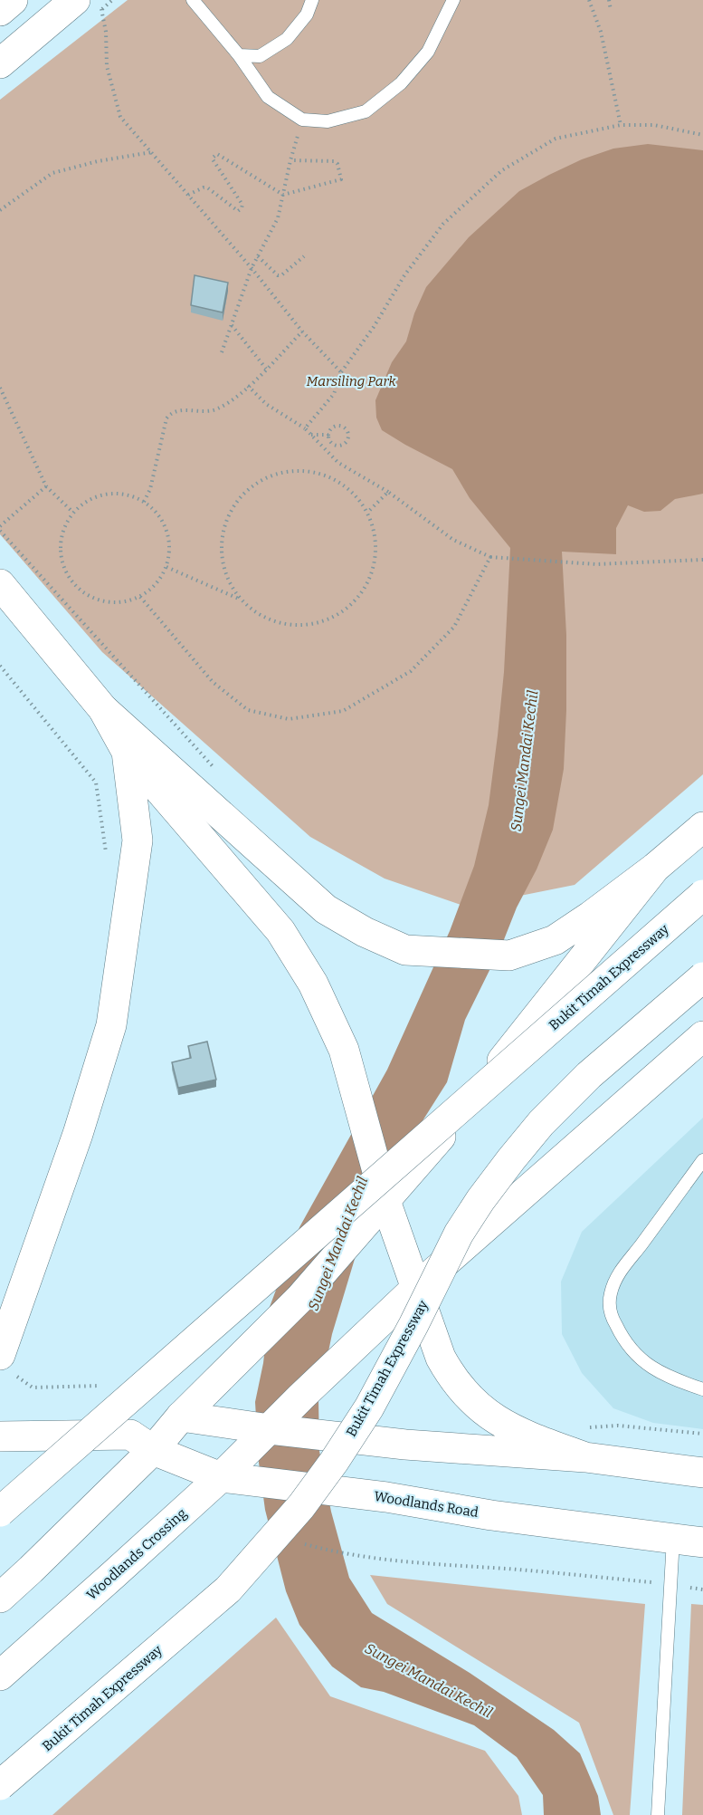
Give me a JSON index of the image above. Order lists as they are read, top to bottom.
{
  "streets": {
    "main road": ["Bukit Timah Expressway", "Woodlands Road", "Woodlands Crossing"]
  },
  "crossings": [
    ["Woodlands Road", "Woodlands Crossing"]
  ],
  "water": ["Sungei Mandai Kechil"],
  "parks": ["Marsiling Park"]
}
